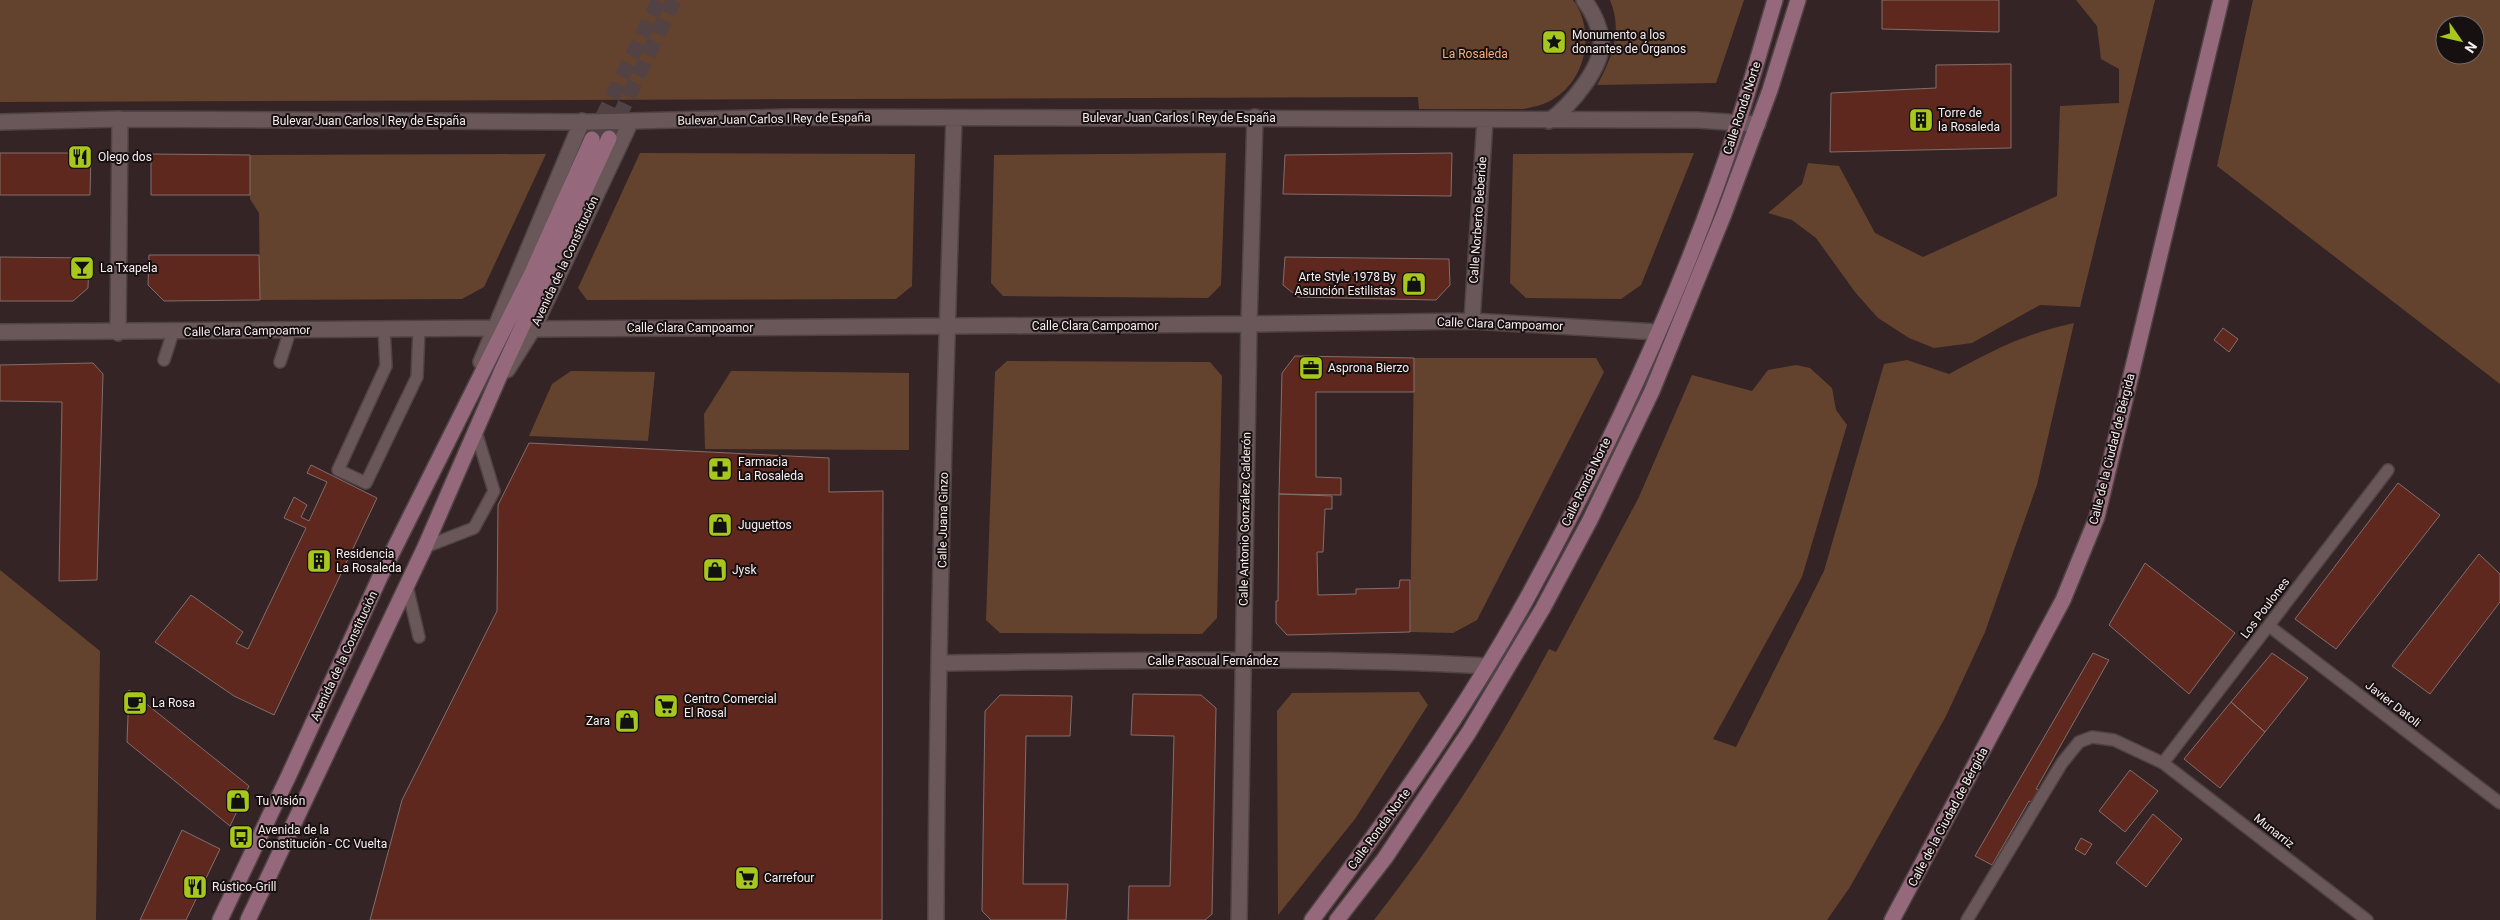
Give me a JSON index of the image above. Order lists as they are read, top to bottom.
{
  "streets": {
    "street": [
      "Calle Ronda Norte",
      "Bulevar Juan Carlos I Rey de España",
      "Calle Norberto Beberide",
      "Avenida de la Constitución",
      "Calle Clara Campoamor",
      "Calle de la Ciudad de Bérgida",
      "Calle Antonio González Calderón",
      "Calle Juana Ginzo",
      "Calle Pascual Fernández"
    ],
    "lane": ["Los Poulones", "Javier Datoli", "Munarriz"]
  },
  "crossings": [
    ["Calle Ronda Norte", "Bulevar Juan Carlos I Rey de España"],
    ["Calle Ronda Norte", "Calle Clara Campoamor"],
    ["Calle Ronda Norte", "Calle Pascual Fernández"],
    ["Bulevar Juan Carlos I Rey de España", "Calle Norberto Beberide"],
    ["Bulevar Juan Carlos I Rey de España", "Avenida de la Constitución"],
    ["Bulevar Juan Carlos I Rey de España", "Calle Antonio González Calderón"],
    ["Bulevar Juan Carlos I Rey de España", "Calle Juana Ginzo"],
    ["Calle Norberto Beberide", "Calle Clara Campoamor"],
    ["Avenida de la Constitución", "Calle Clara Campoamor"],
    ["Calle Clara Campoamor", "Calle Antonio González Calderón"],
    ["Calle Clara Campoamor", "Calle Juana Ginzo"],
    ["Calle Antonio González Calderón", "Calle Pascual Fernández"],
    ["Calle Juana Ginzo", "Calle Pascual Fernández"],
    ["Los Poulones", "Javier Datoli"],
    ["Los Poulones", "Munarriz"]
  ],
  "parks": ["La Rosaleda"],
  "places": {
    "place": ["Monumento a los donantes de Órganos"],
    "building": ["Torre de la Rosaleda", "Residencia La Rosaleda"],
    "restaurant": ["Olego dos", "Rústico-Grill"],
    "bar": ["La Txapela"],
    "shop": [
      "Arte Style 1978 By Asunción Estilistas",
      "Juguettos",
      "Jysk",
      "Zara",
      "Tu Visión"
    ],
    "office": ["Asprona Bierzo"],
    "pharmacy": ["Farmacia La Rosaleda"],
    "cafe": ["La Rosa"],
    "supermarket": ["Centro Comercial El Rosal", "Carrefour"],
    "bus stop": ["Avenida de la Constitución - CC Vuelta"]
  },
  "north": "bottom right"
}
